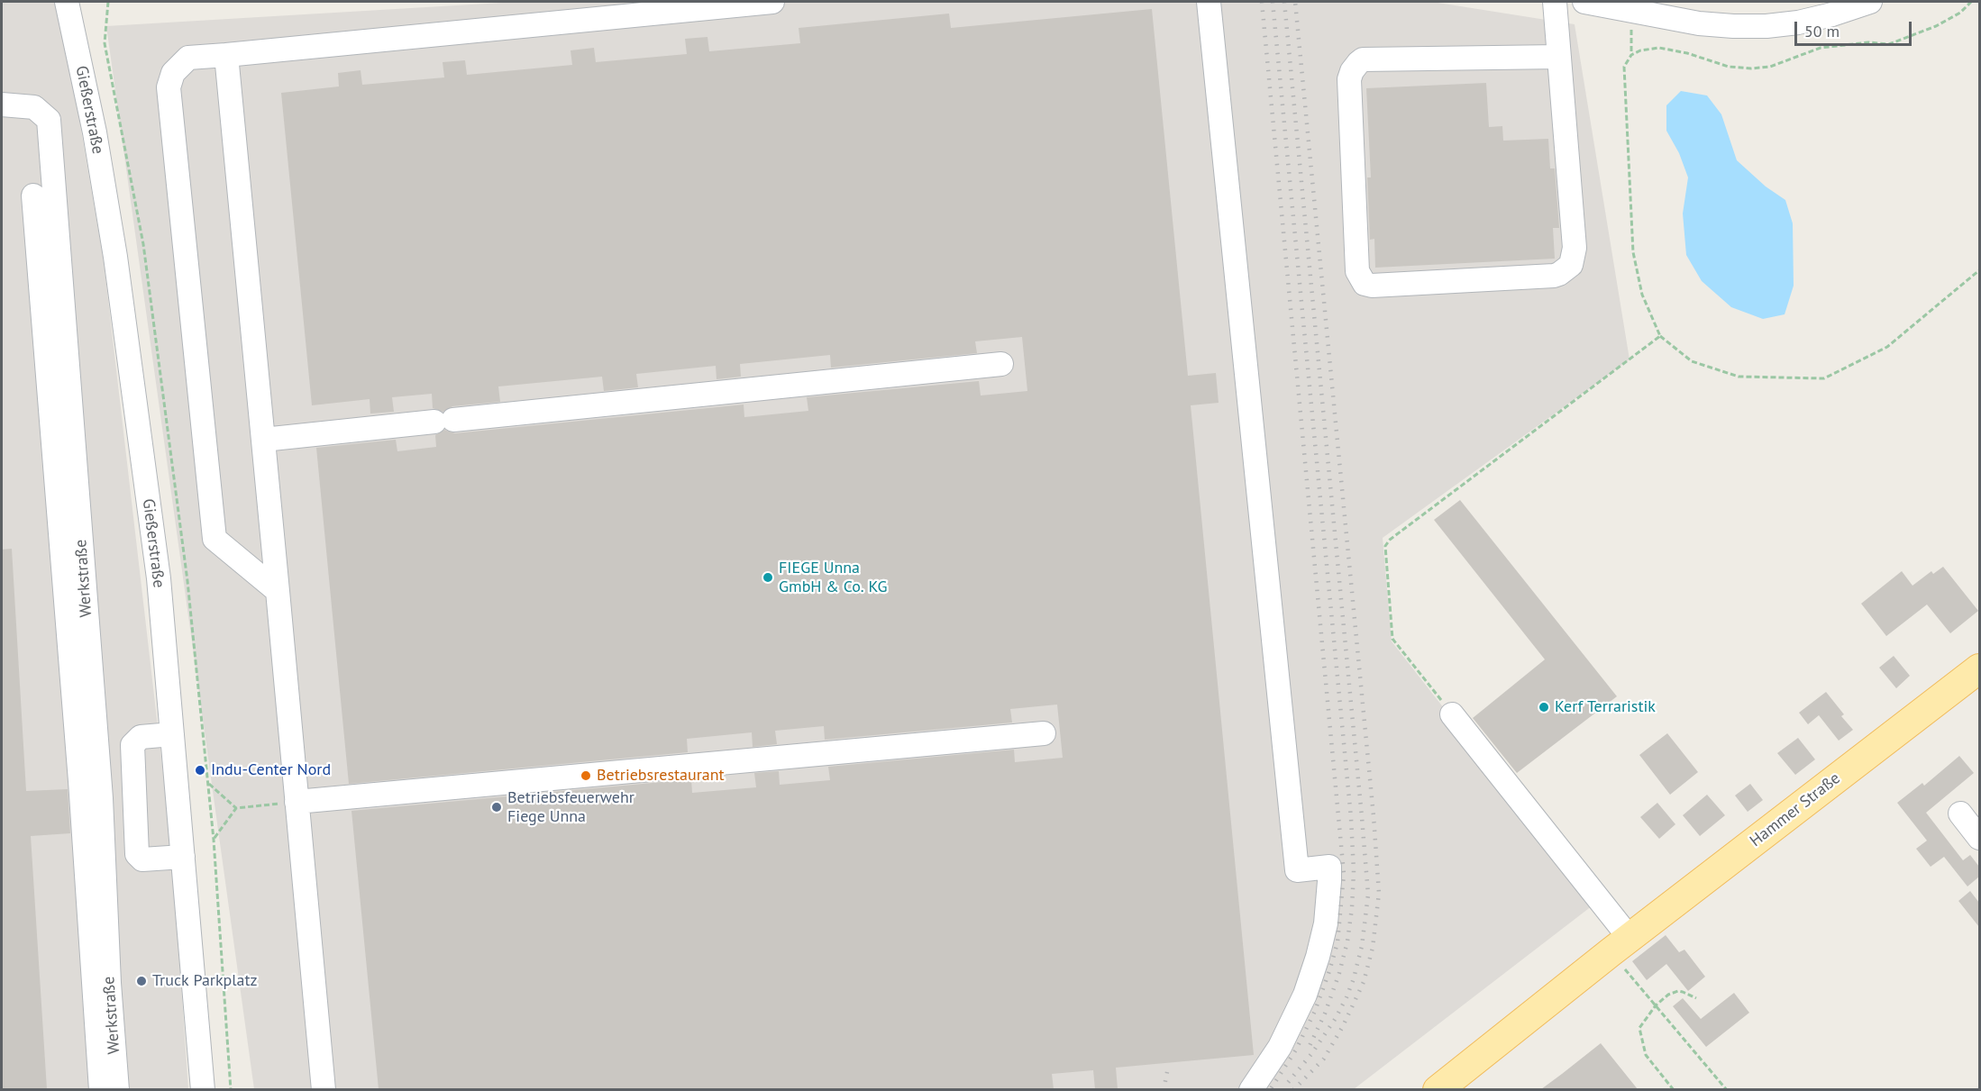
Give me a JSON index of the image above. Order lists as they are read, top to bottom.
{
  "streets": {
    "main road": ["Hammer Straße"],
    "street": ["Gießerstraße", "Werkstraße"]
  },
  "places": [
    "FIEGE Unna GmbH & Co. KG",
    "Kerf Terraristik",
    "Indu-Center Nord",
    "Betriebsrestaurant",
    "Betriebsfeuerwehr Fiege Unna",
    "Truck Parkplatz"
  ],
  "scale_bar": "50 m"
}
